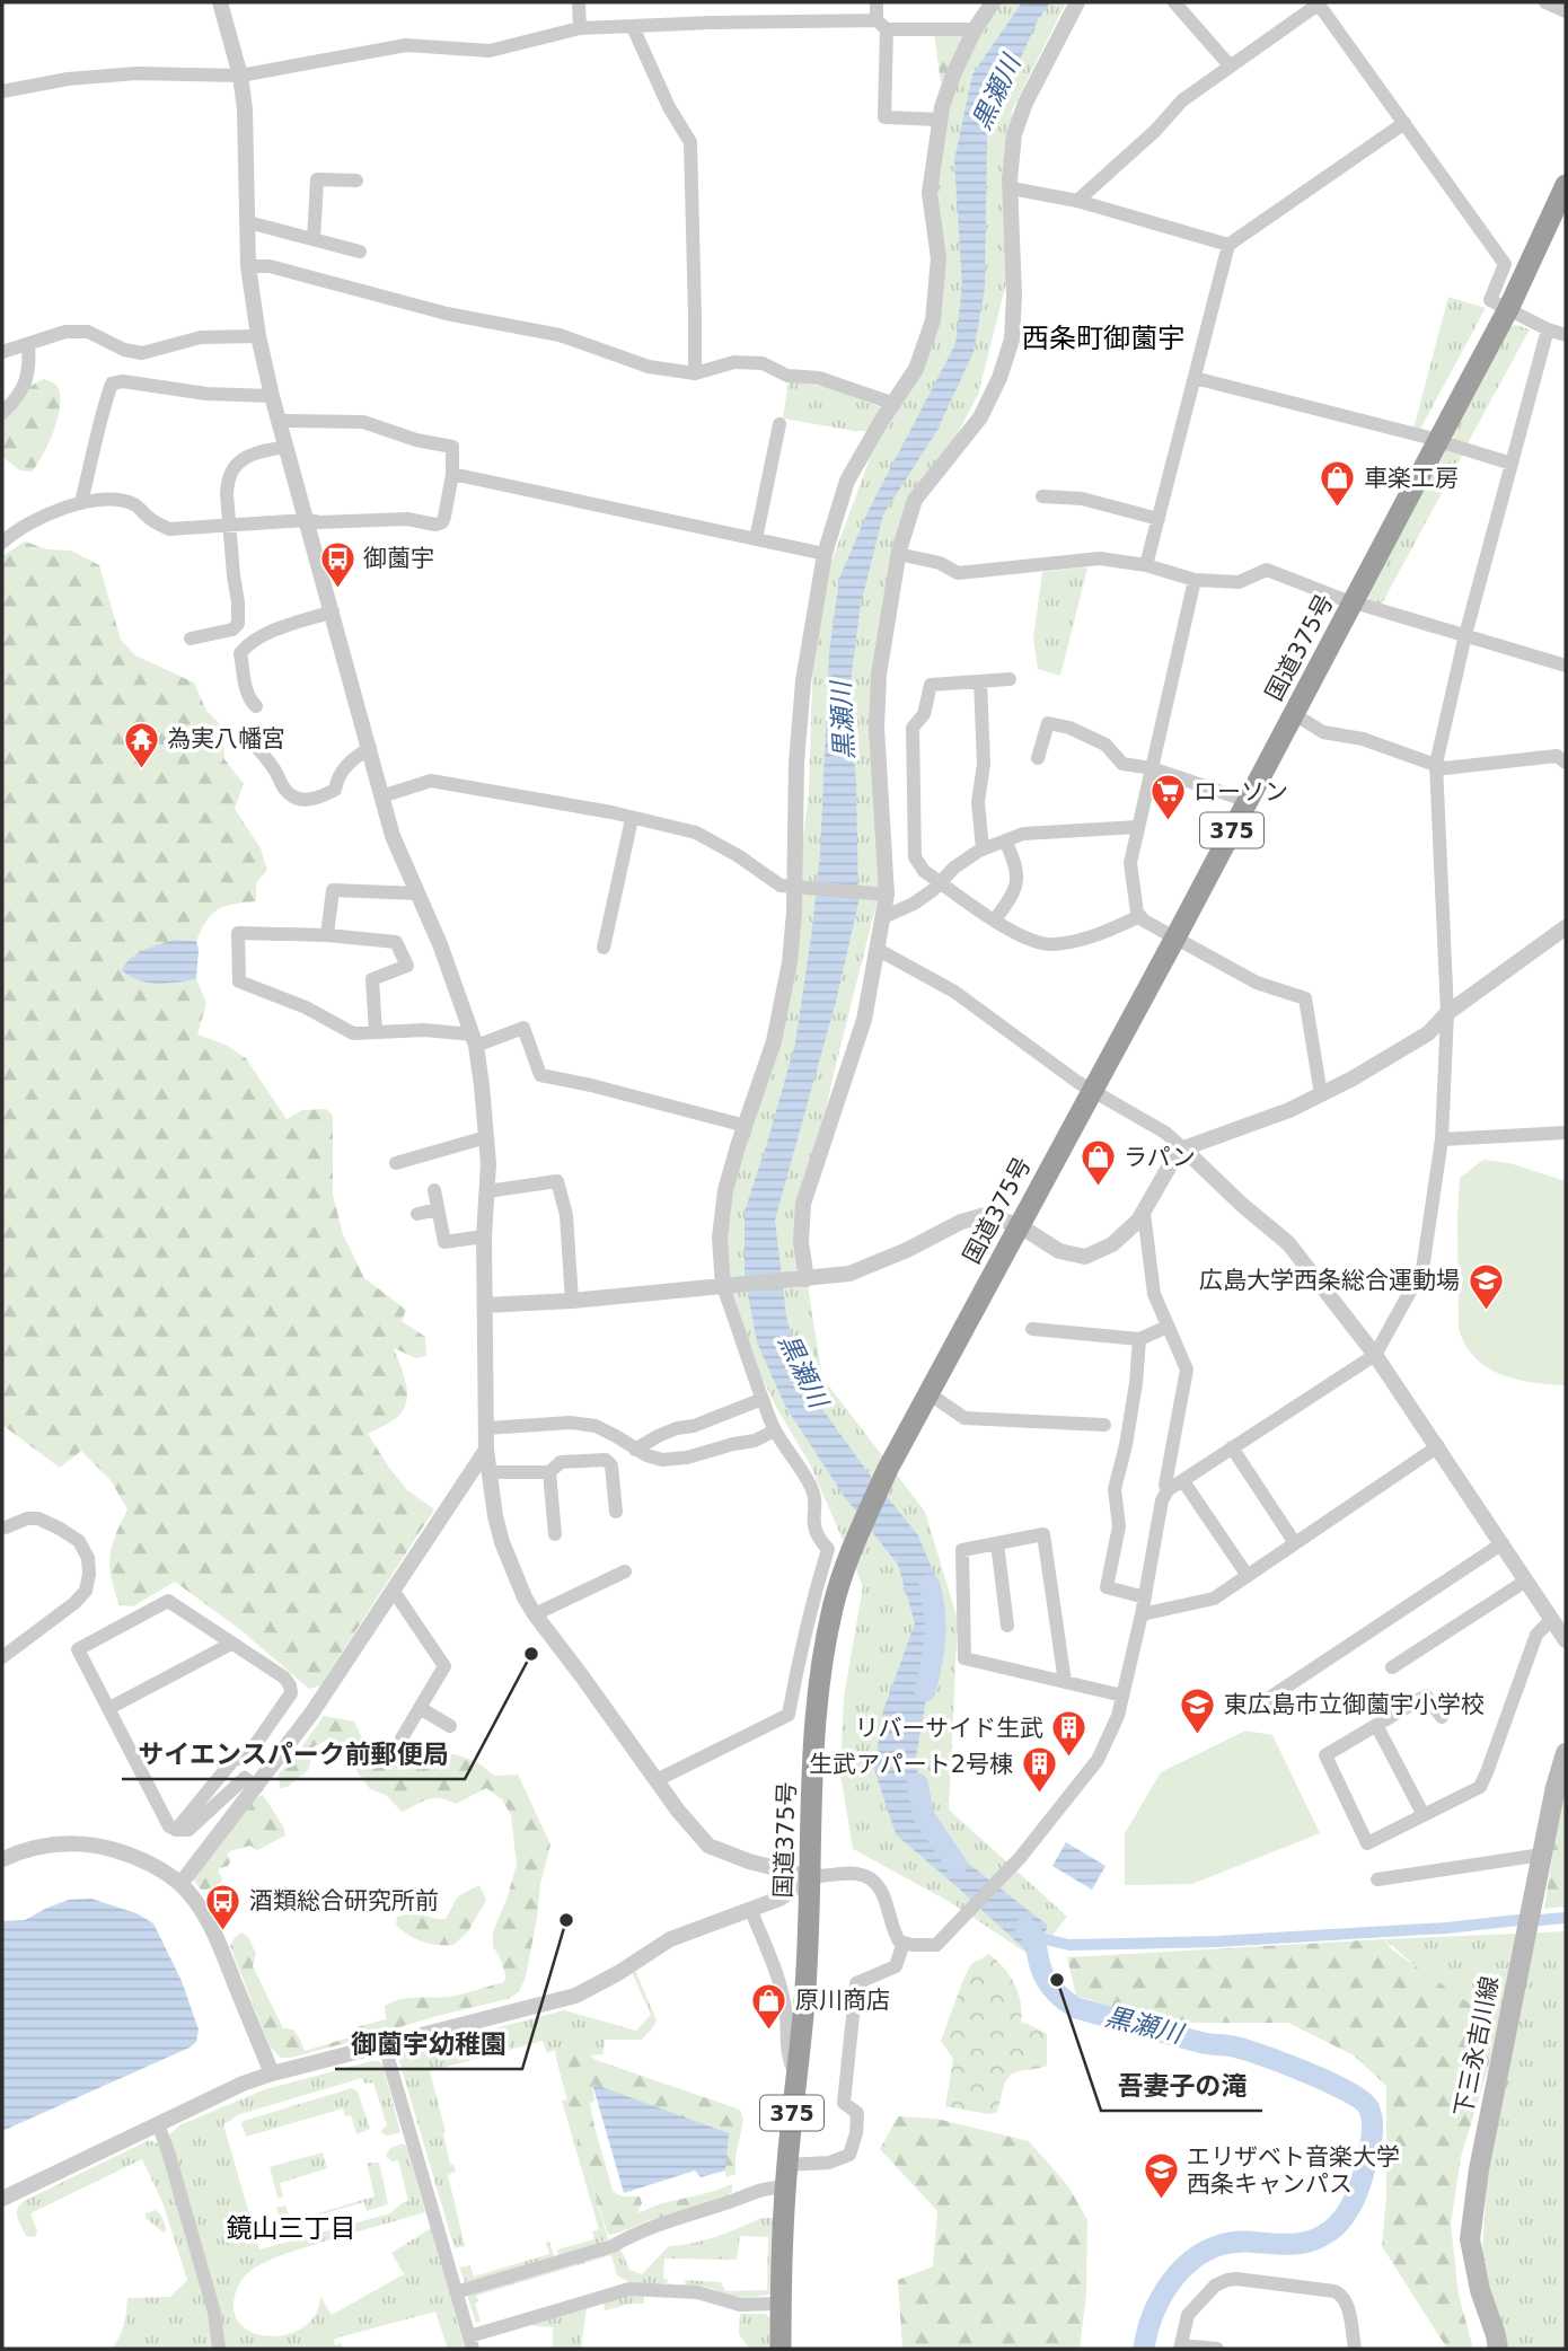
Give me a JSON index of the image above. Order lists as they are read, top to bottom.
{
  "streets": {
    "highway": ["国道375号", "375"],
    "main road": ["下三永吉川線"]
  },
  "districts": ["西条町御薗宇", "鏡山三丁目"],
  "water": ["黒瀬川"],
  "places": {
    "shop": ["車楽工房", "ラパン", "原川商店"],
    "bus stop": ["御薗宇", "酒類総合研究所前"],
    "temple": ["為実八幡宮"],
    "supermarket": ["ローソン"],
    "school or university": ["広島大学西条総合運動場", "東広島市立御薗宇小学校", "エリザベト音楽大学 西条キャンパス"],
    "other": ["サイエンスパーク前郵便局", "御薗宇幼稚園", "吾妻子の滝"],
    "building": ["リバーサイド生武", "生武アパート2号棟"]
  }
}
